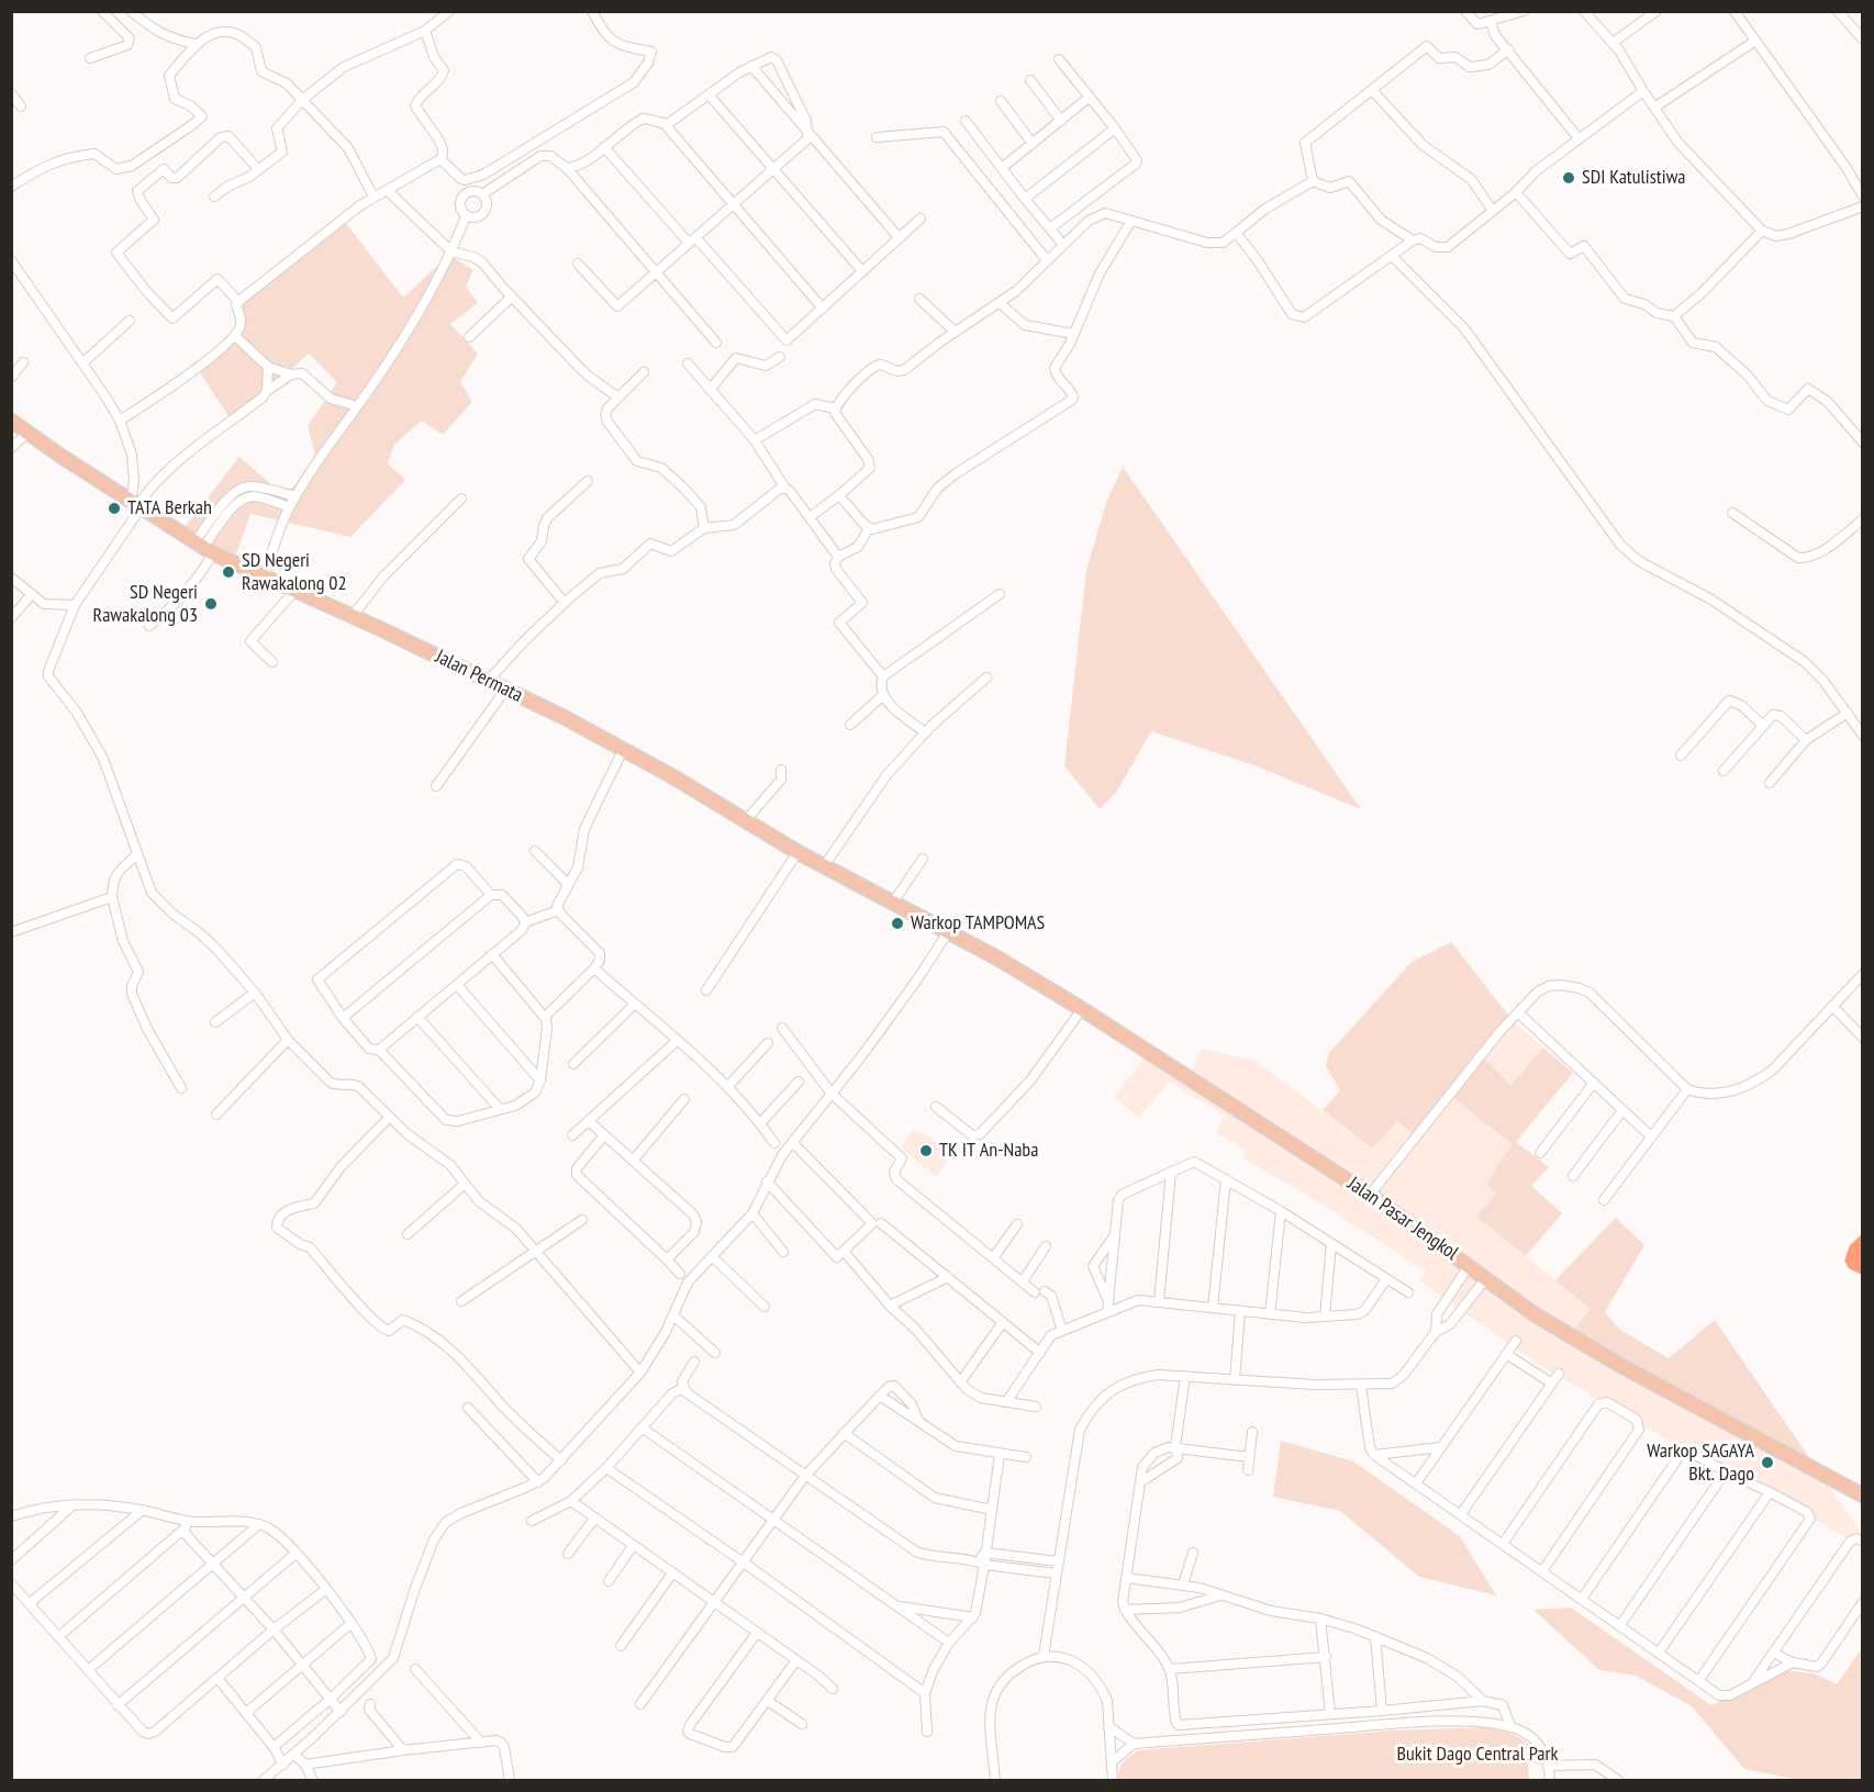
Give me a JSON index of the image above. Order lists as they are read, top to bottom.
{
  "streets": {
    "main road": ["Jalan Permata", "Jalan Pasar Jengkol"]
  },
  "crossings": [
    ["Jalan Permata", "Jalan Pasar Jengkol"]
  ],
  "parks": ["Bukit Dago Central Park"],
  "places": [
    "SDI Katulistiwa",
    "TATA Berkah",
    "SD Negeri Rawakalong 02",
    "SD Negeri Rawakalong 03",
    "Warkop TAMPOMAS",
    "TK IT An-Naba",
    "Warkop SAGAYA Bkt. Dago"
  ]
}
